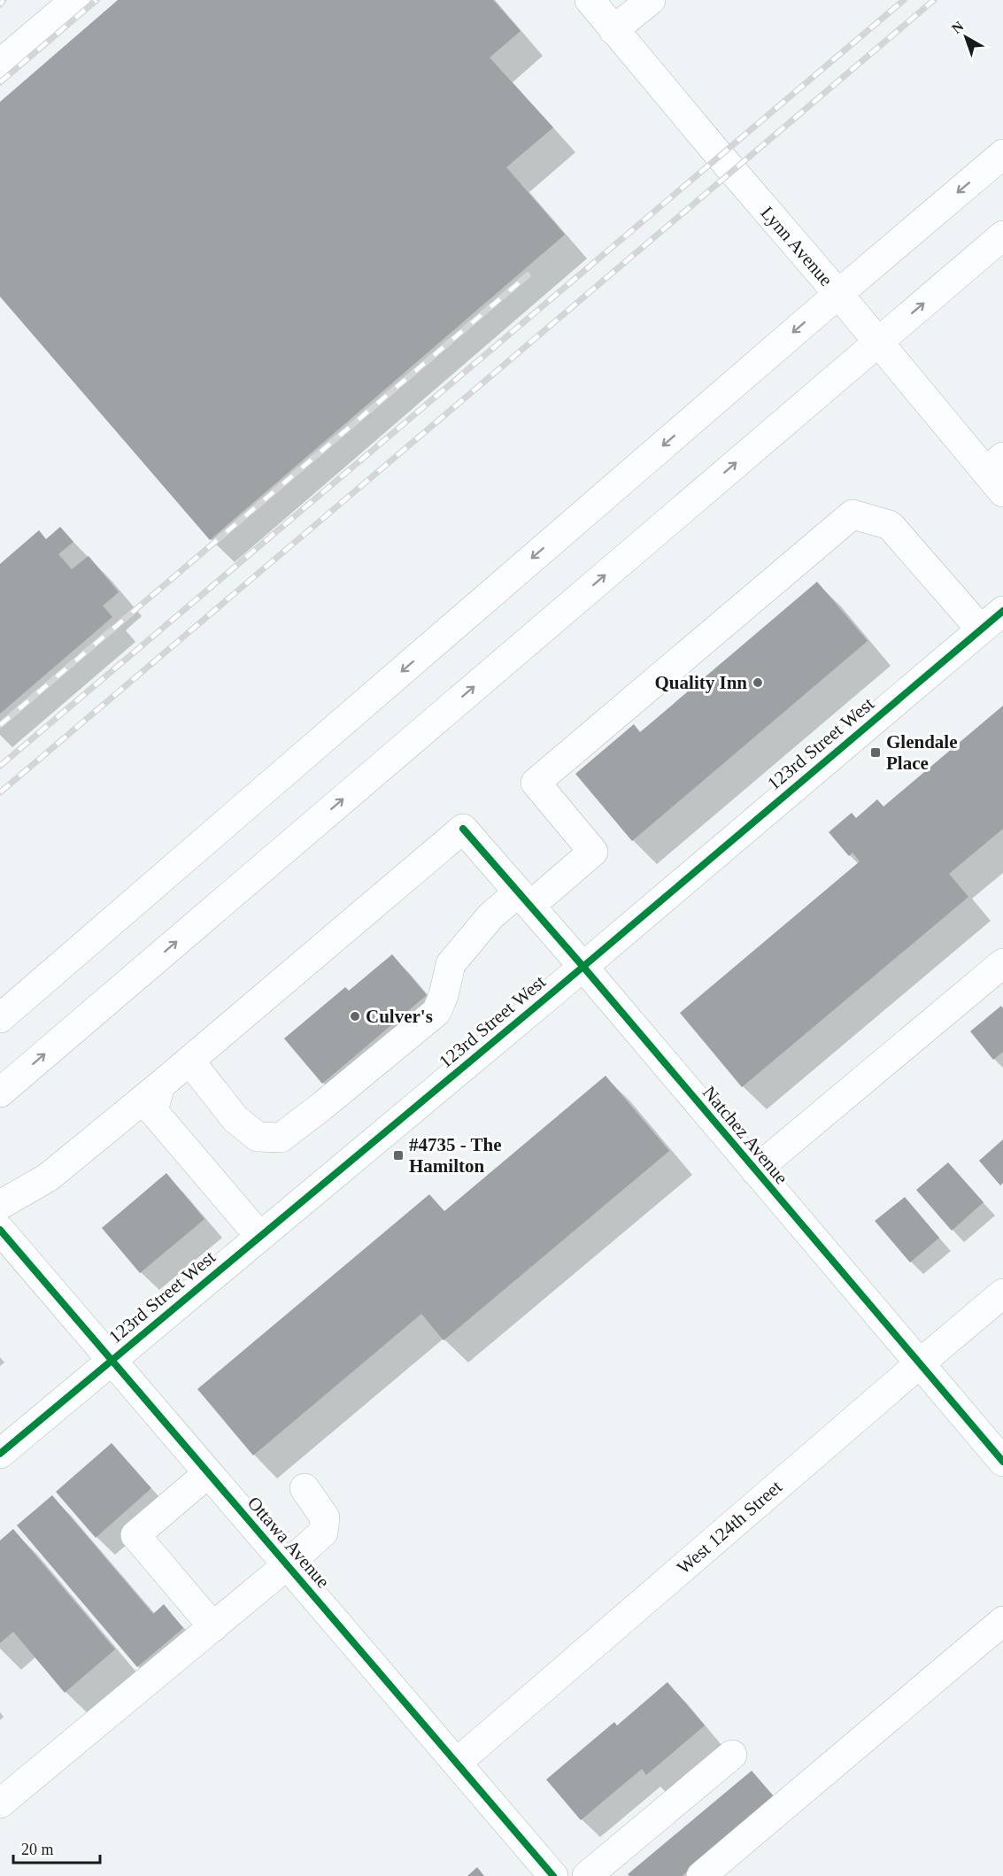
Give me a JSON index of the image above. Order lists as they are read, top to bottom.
{
  "streets": {
    "main road": [
      "Lynn Avenue",
      "123rd Street West",
      "Natchez Avenue",
      "West 124th Street",
      "Ottawa Avenue"
    ]
  },
  "crossings": [
    ["123rd Street West", "Natchez Avenue"],
    ["123rd Street West", "Ottawa Avenue"],
    ["Natchez Avenue", "West 124th Street"],
    ["West 124th Street", "Ottawa Avenue"]
  ],
  "places": {
    "other": ["Quality Inn", "Culver's"],
    "transit": ["Glendale Place", "#4735 - The Hamilton"]
  },
  "scale_bar": "20 m",
  "north": "top left"
}
